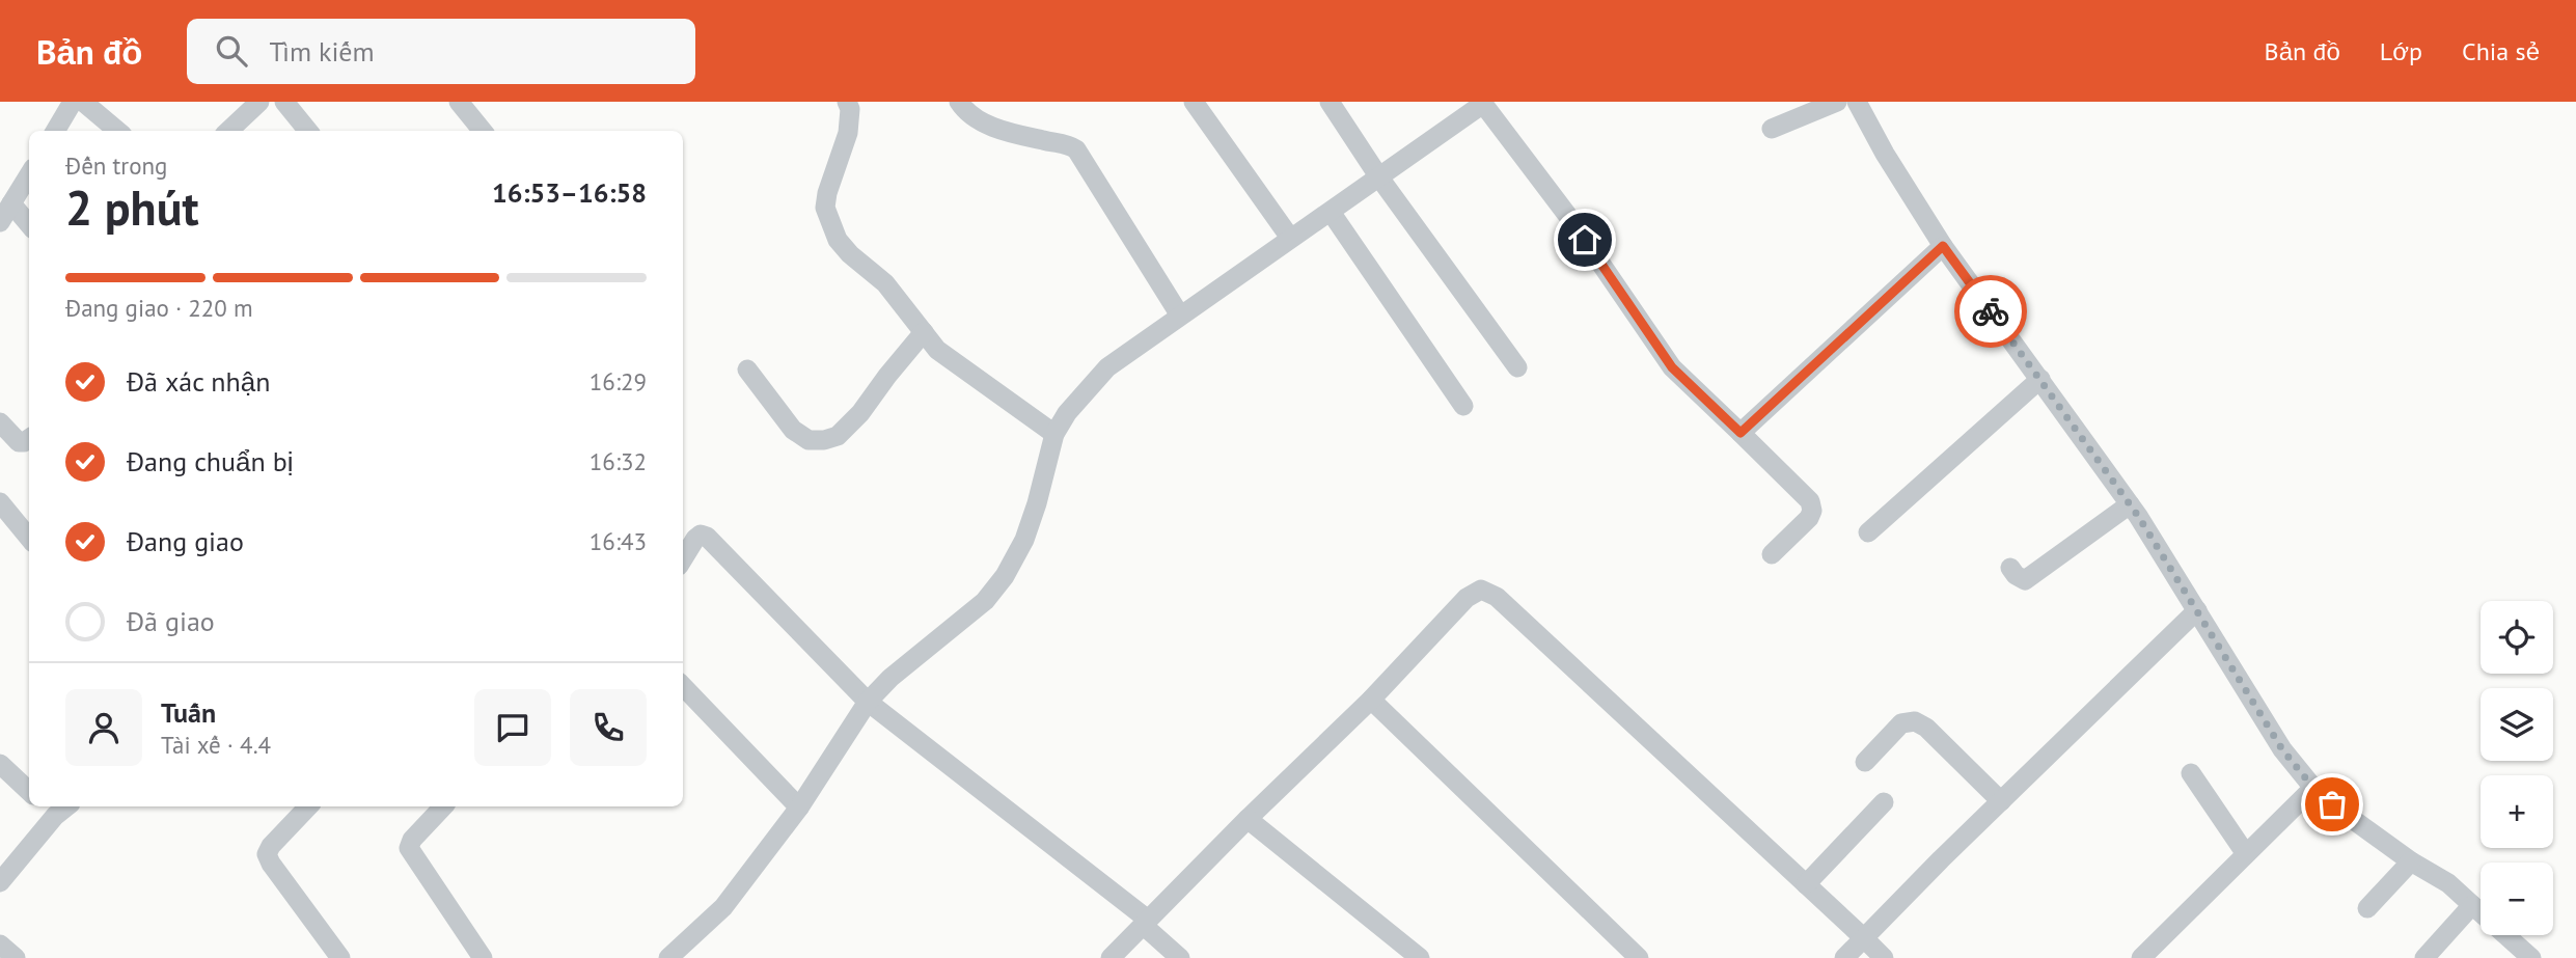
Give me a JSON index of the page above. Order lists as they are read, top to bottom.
{
  "page": {
    "header": "Bản đồ",
    "search": "Tìm kiếm",
    "nav": ["Bản đồ", "Lớp", "Chia sẻ"],
    "heading": ["2 phút", "Đến trong", "16:53–16:58"],
    "panel": ["Tuấn", "Tài xế · 4.4"],
    "bar": "Đang giao · 220 m",
    "list": [
      ["Đã xác nhận", "16:29"],
      ["Đang chuẩn bị", "16:32"],
      ["Đang giao", "16:43"],
      "Đã giao"
    ],
    "map_buttons": ["+", "−"]
  }
}
